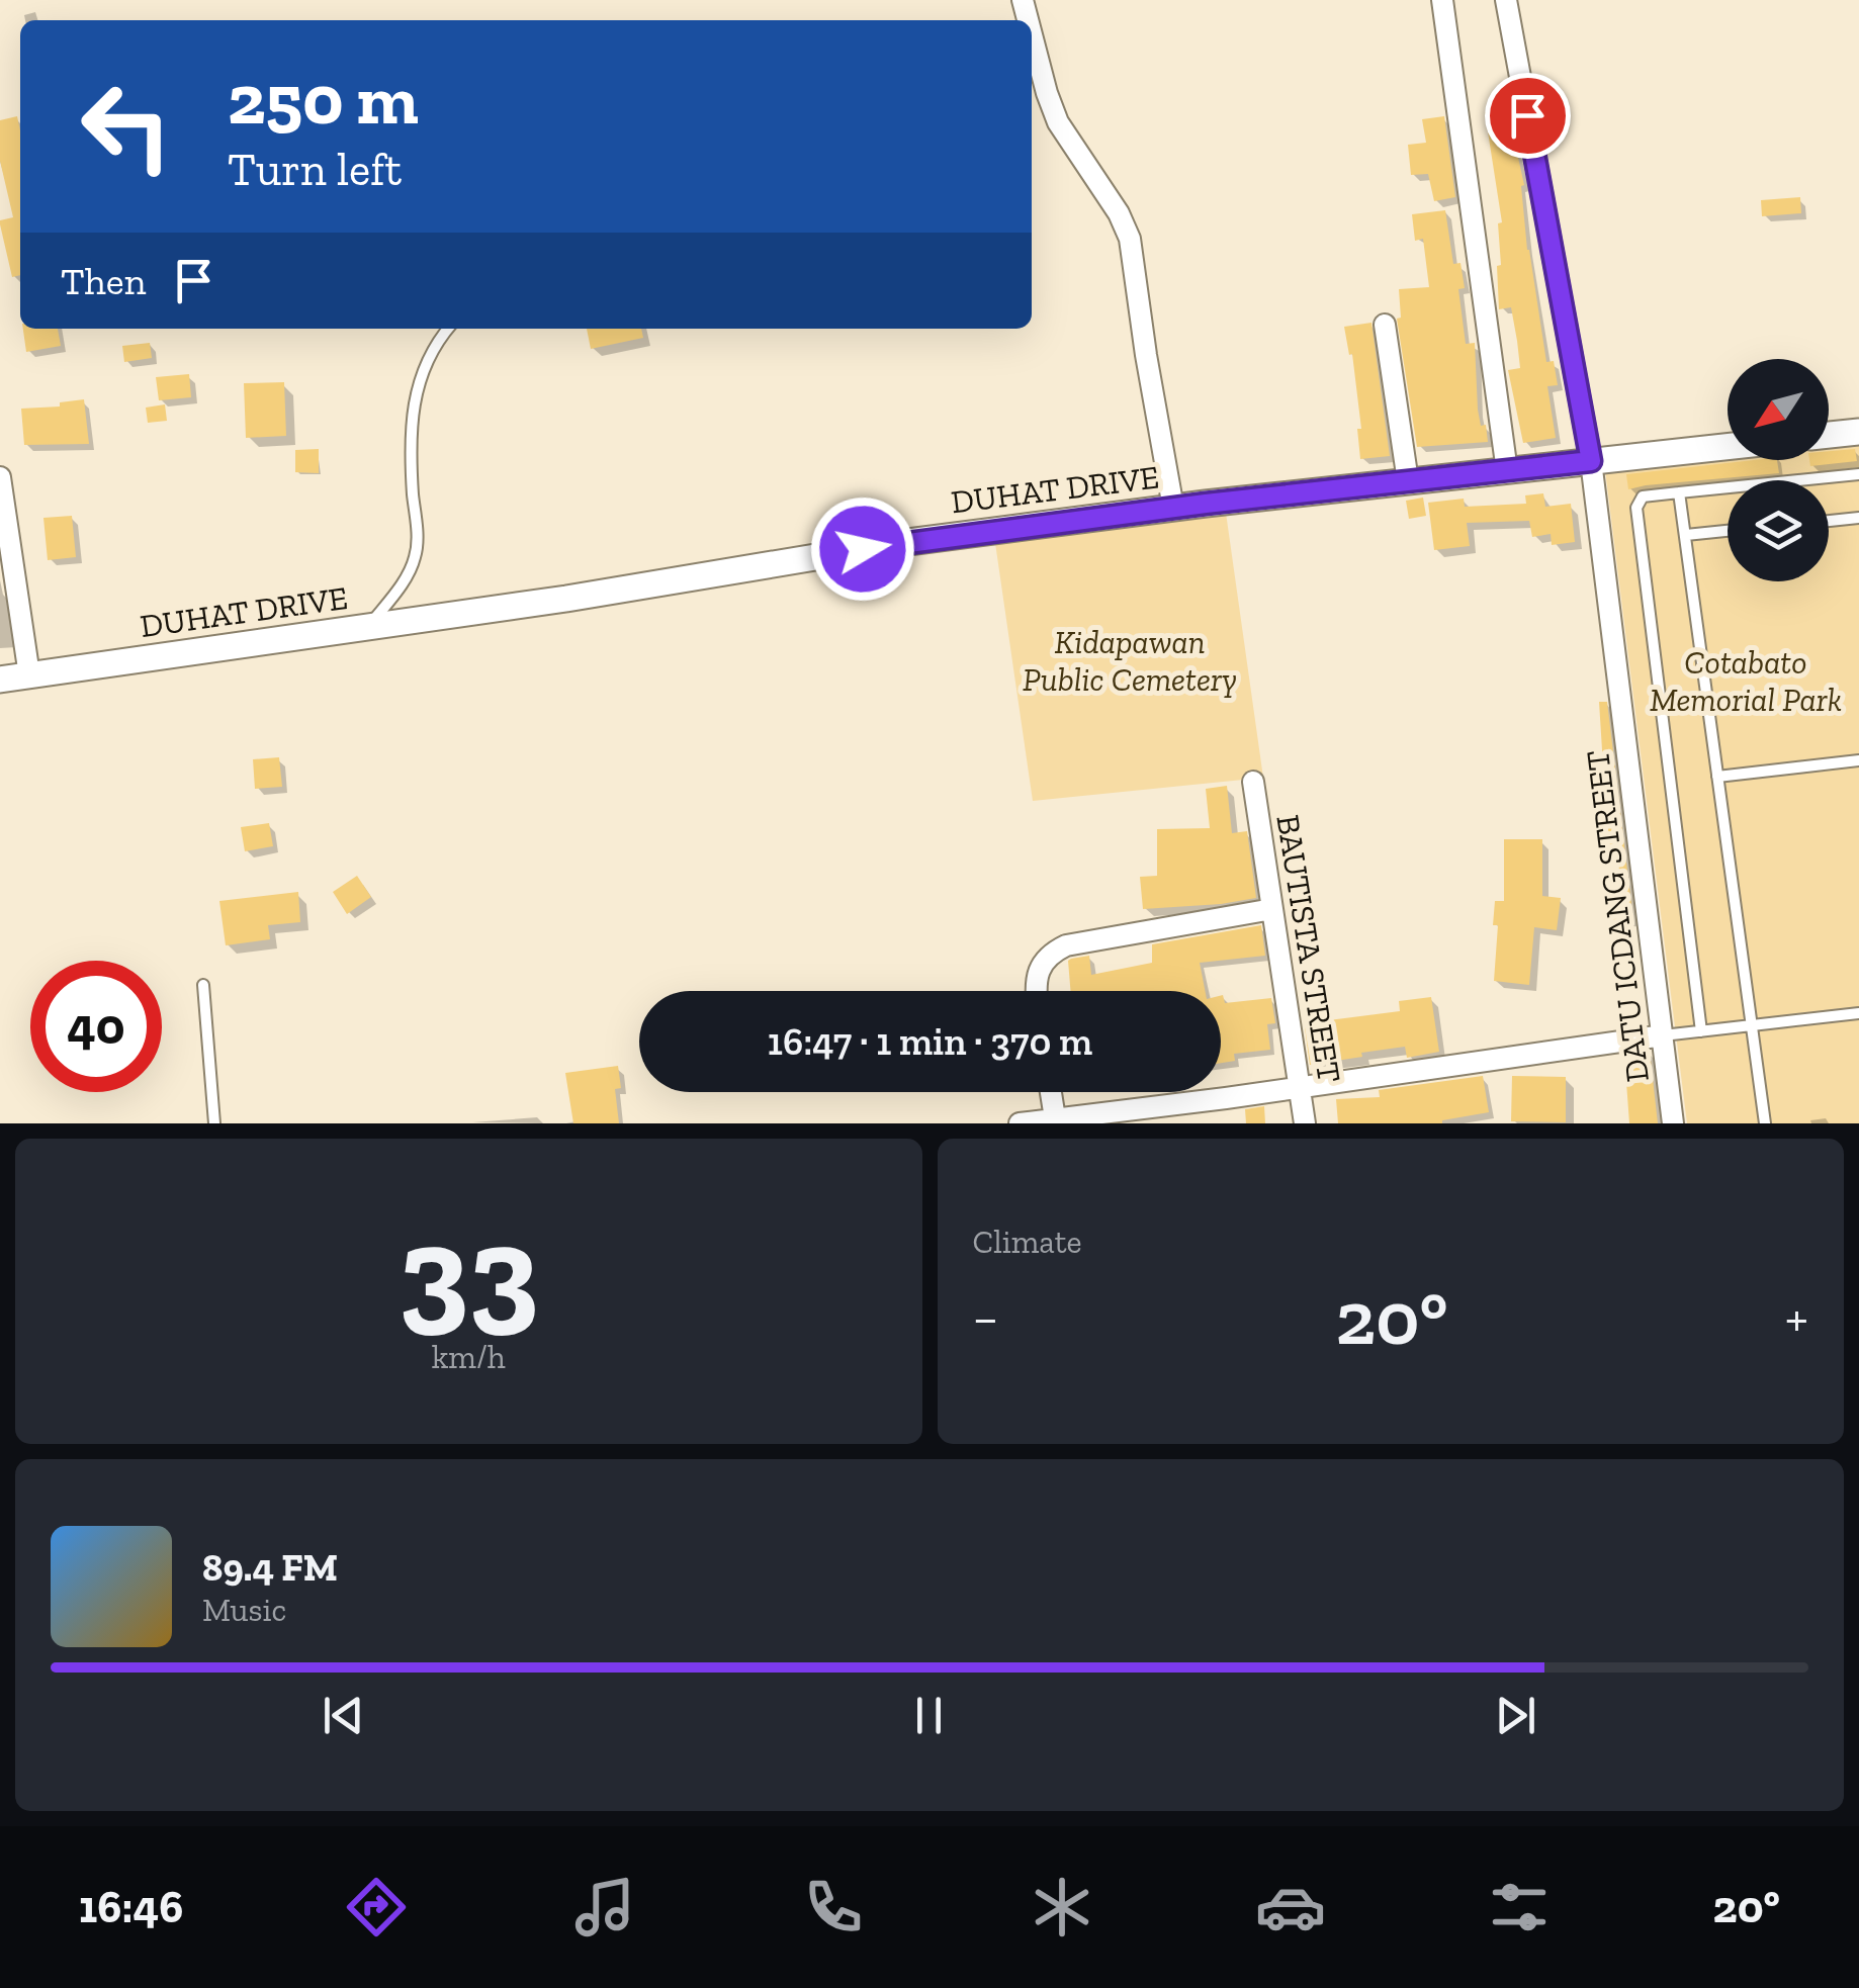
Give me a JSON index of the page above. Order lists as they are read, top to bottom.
{
  "streets": {
    "street": ["DUHAT DRIVE", "DATU ICDANG STREET", "BAUTISTA STREET"]
  },
  "crossings": [
    ["DUHAT DRIVE", "DATU ICDANG STREET"]
  ],
  "parks": ["Kidapawan Public Cemetery", "Cotabato Memorial Park"],
  "north": "bottom left",
  "page": {
    "turn": ["250 m", "Turn left"],
    "then": "Then",
    "limit": "40",
    "trip": "16:47 · 1 min · 370 m",
    "tile": [
      ["33", "km/h"],
      "Climate"
    ],
    "heat": ["−", "20°", "+"],
    "song": ["89.4 FM", "Music"],
    "tabs": ["16:46", "20°"]
  }
}
